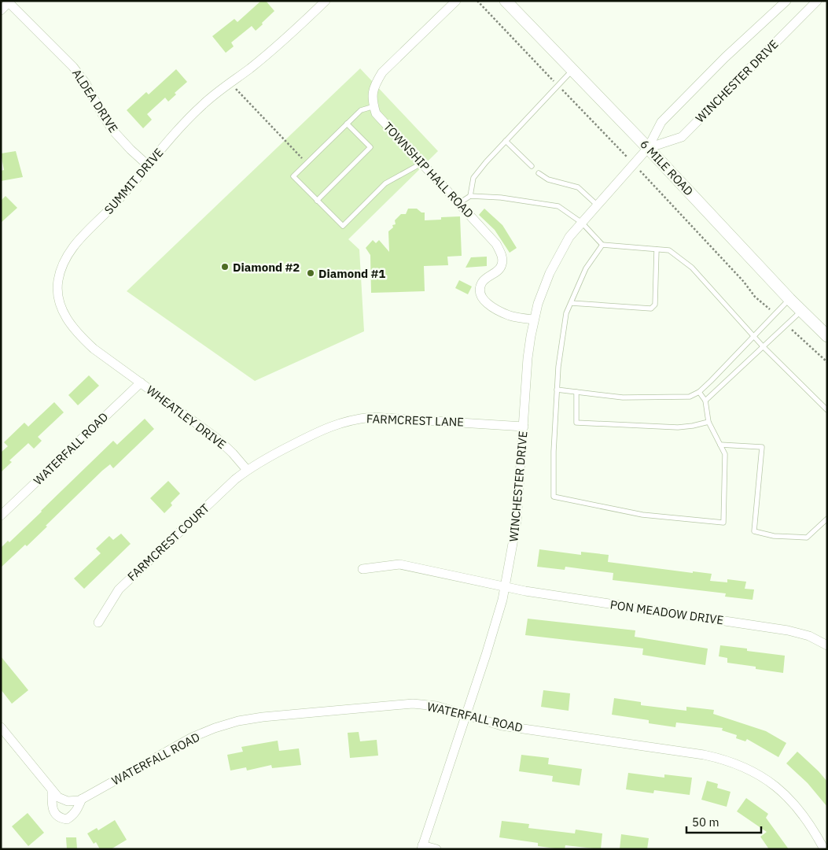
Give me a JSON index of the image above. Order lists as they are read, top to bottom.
{
  "streets": {
    "street": [
      "WINCHESTER DRIVE",
      "ALDEA DRIVE",
      "6 MILE ROAD",
      "TOWNSHIP HALL ROAD",
      "SUMMIT DRIVE",
      "WHEATLEY DRIVE",
      "FARMCREST LANE",
      "WATERFALL ROAD",
      "FARMCREST COURT",
      "PON MEADOW DRIVE"
    ]
  },
  "crossings": [
    ["WINCHESTER DRIVE", "6 MILE ROAD"],
    ["WINCHESTER DRIVE", "TOWNSHIP HALL ROAD"],
    ["WINCHESTER DRIVE", "FARMCREST LANE"],
    ["WINCHESTER DRIVE", "WATERFALL ROAD"],
    ["WINCHESTER DRIVE", "PON MEADOW DRIVE"],
    ["ALDEA DRIVE", "SUMMIT DRIVE"],
    ["SUMMIT DRIVE", "WHEATLEY DRIVE"],
    ["SUMMIT DRIVE", "WATERFALL ROAD"],
    ["WHEATLEY DRIVE", "FARMCREST LANE"],
    ["WHEATLEY DRIVE", "WATERFALL ROAD"],
    ["WHEATLEY DRIVE", "FARMCREST COURT"],
    ["FARMCREST LANE", "FARMCREST COURT"]
  ],
  "places": ["Diamond #2", "Diamond #1"],
  "scale_bar": "50 m"
}
